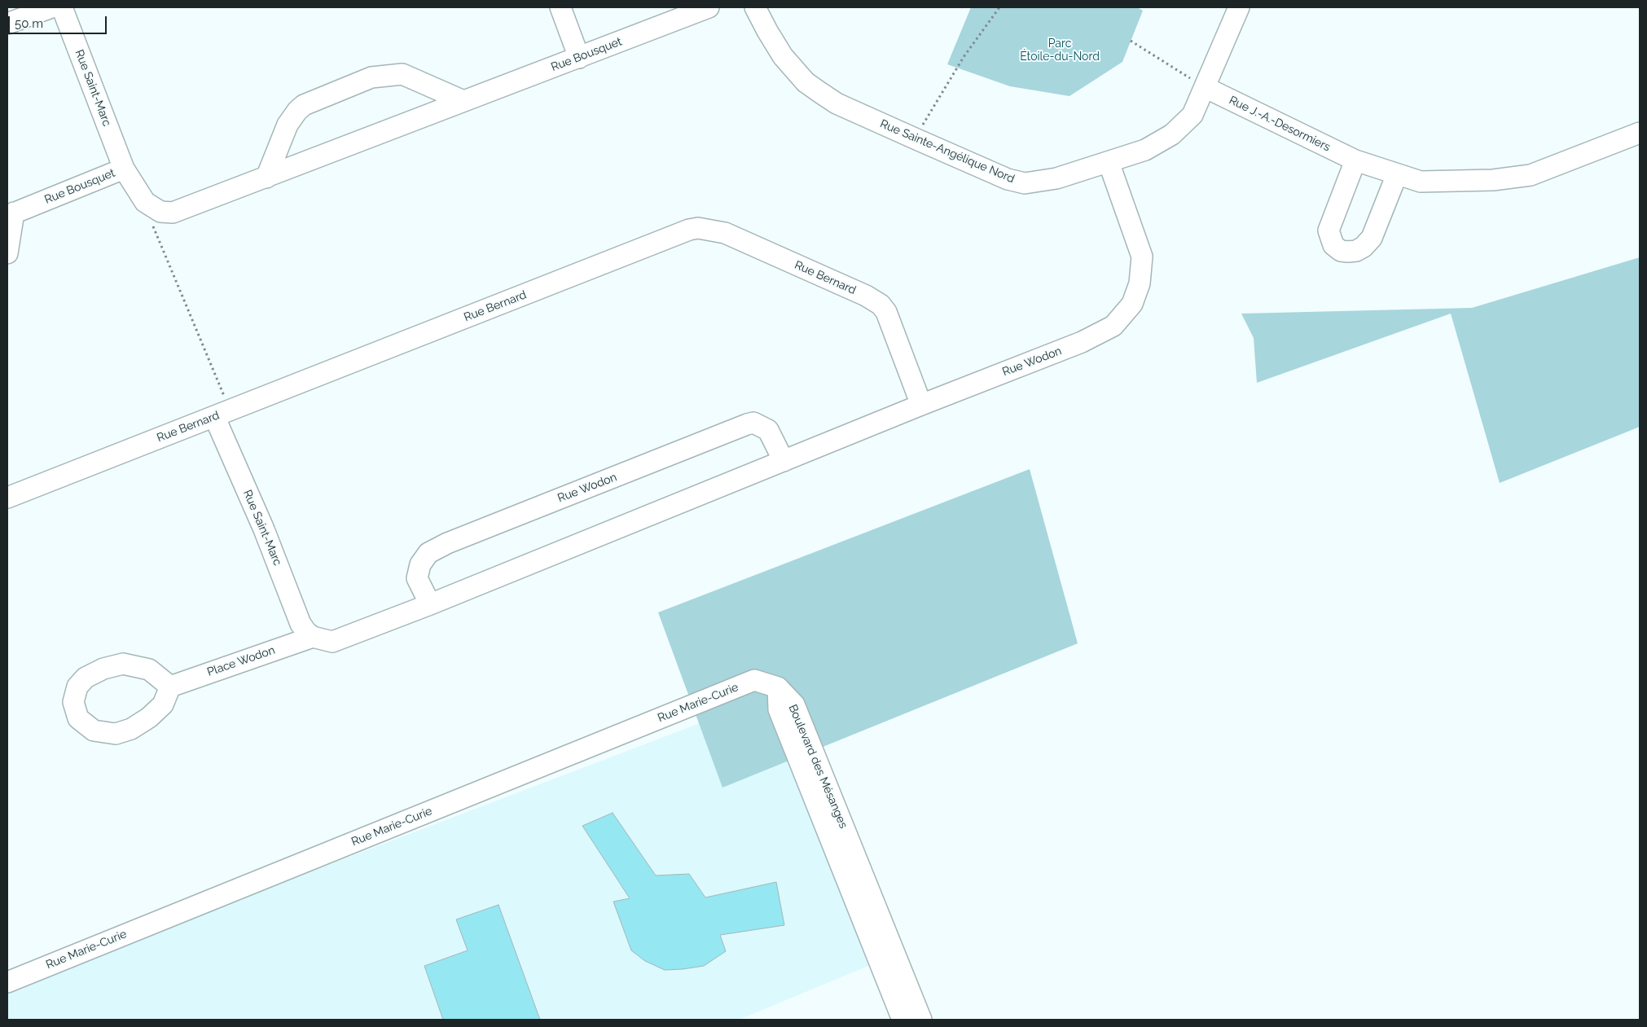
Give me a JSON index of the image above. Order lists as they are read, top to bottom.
{
  "streets": {
    "street": [
      "Rue Bousquet",
      "Rue Saint-Marc",
      "Rue J.-A.-Desormiers",
      "Rue Sainte-Angélique Nord",
      "Rue Bernard",
      "Rue Wodon",
      "Place Wodon",
      "Rue Marie-Curie",
      "Boulevard des Mésanges"
    ]
  },
  "crossings": [
    ["Rue Bousquet", "Rue Saint-Marc"],
    ["Rue Saint-Marc", "Rue Bernard"],
    ["Rue Saint-Marc", "Rue Wodon"],
    ["Rue Saint-Marc", "Place Wodon"],
    ["Rue J.-A.-Desormiers", "Rue Sainte-Angélique Nord"],
    ["Rue Sainte-Angélique Nord", "Rue Wodon"],
    ["Rue Bernard", "Rue Wodon"],
    ["Rue Wodon", "Place Wodon"],
    ["Rue Marie-Curie", "Boulevard des Mésanges"]
  ],
  "parks": ["Parc Étoile-du-Nord"],
  "scale_bar": "50 m"
}
